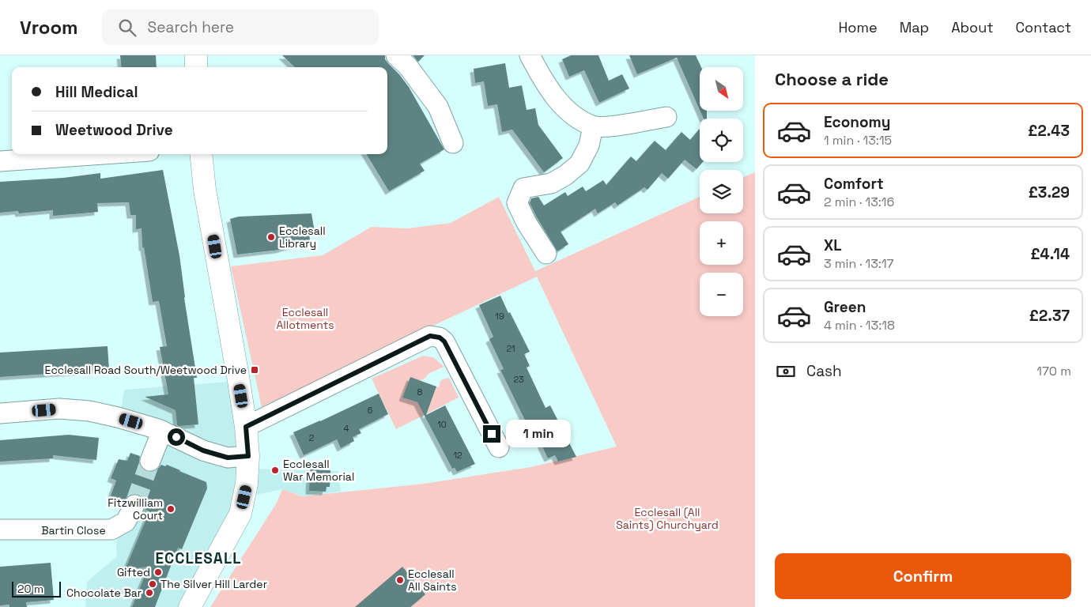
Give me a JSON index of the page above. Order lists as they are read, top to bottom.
{
  "streets": {
    "street": ["Bartin Close"]
  },
  "districts": ["ECCLESALL"],
  "parks": ["Ecclesall Allotments", "Ecclesall (All Saints) Churchyard"],
  "places": {
    "other": [
      "Ecclesall Library",
      "Ecclesall War Memorial",
      "Fitzwilliam Court",
      "Gifted",
      "Ecclesall All Saints",
      "The Silver Hill Larder",
      "Chocolate Bar"
    ],
    "transit": ["Ecclesall Road South/Weetwood Drive"]
  },
  "house_numbers": [
    "19",
    "21",
    "23",
    "8",
    "6",
    "10",
    "4",
    "2",
    "12"
  ],
  "scale_bar": "20 m",
  "north": "bottom right",
  "page": {
    "header": "Vroom",
    "search": "Search here",
    "nav": [
      "Home",
      "Map",
      "About",
      "Contact"
    ],
    "heading": "Choose a ride",
    "map_buttons": ["+", "−"],
    "banner": ["Hill Medical", "Weetwood Drive"],
    "list": [
      {
        "name": "Economy",
        "note": "1 min · 13:15",
        "value": "£2.43"
      },
      {
        "name": "Comfort",
        "note": "2 min · 13:16",
        "value": "£3.29"
      },
      {
        "name": "XL",
        "note": "3 min · 13:17",
        "value": "£4.14"
      },
      {
        "name": "Green",
        "note": "4 min · 13:18",
        "value": "£2.37"
      }
    ],
    "pay": ["Cash", "170 m"],
    "bubble": "1 min",
    "buttons": "Confirm",
    "scale": "20 m"
  }
}
